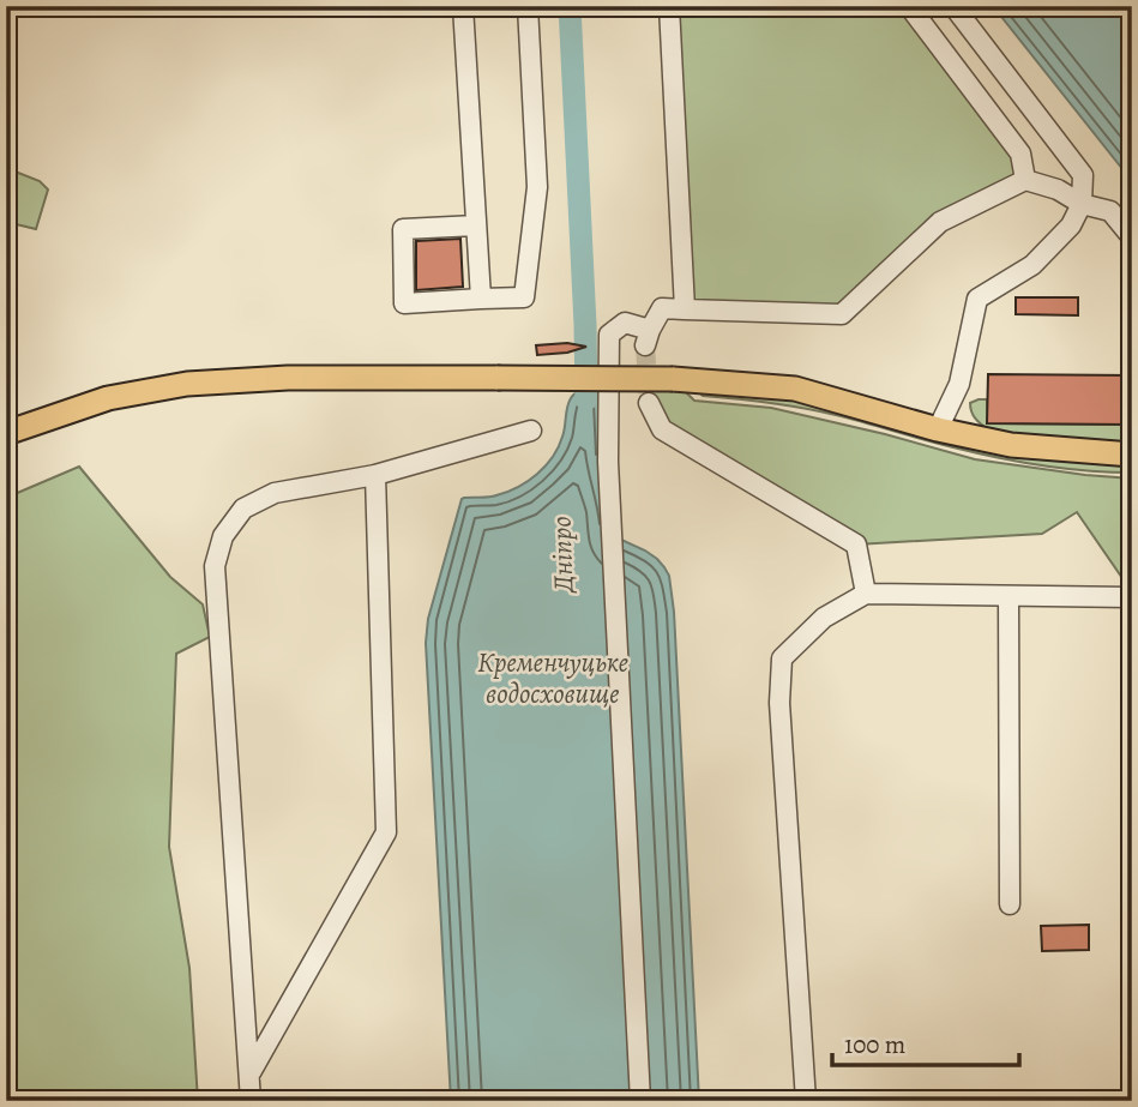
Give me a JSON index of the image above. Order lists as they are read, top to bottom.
{
  "water": ["Дніпро", "Кременчуцьке водосховище"],
  "scale_bar": "100 m"
}
